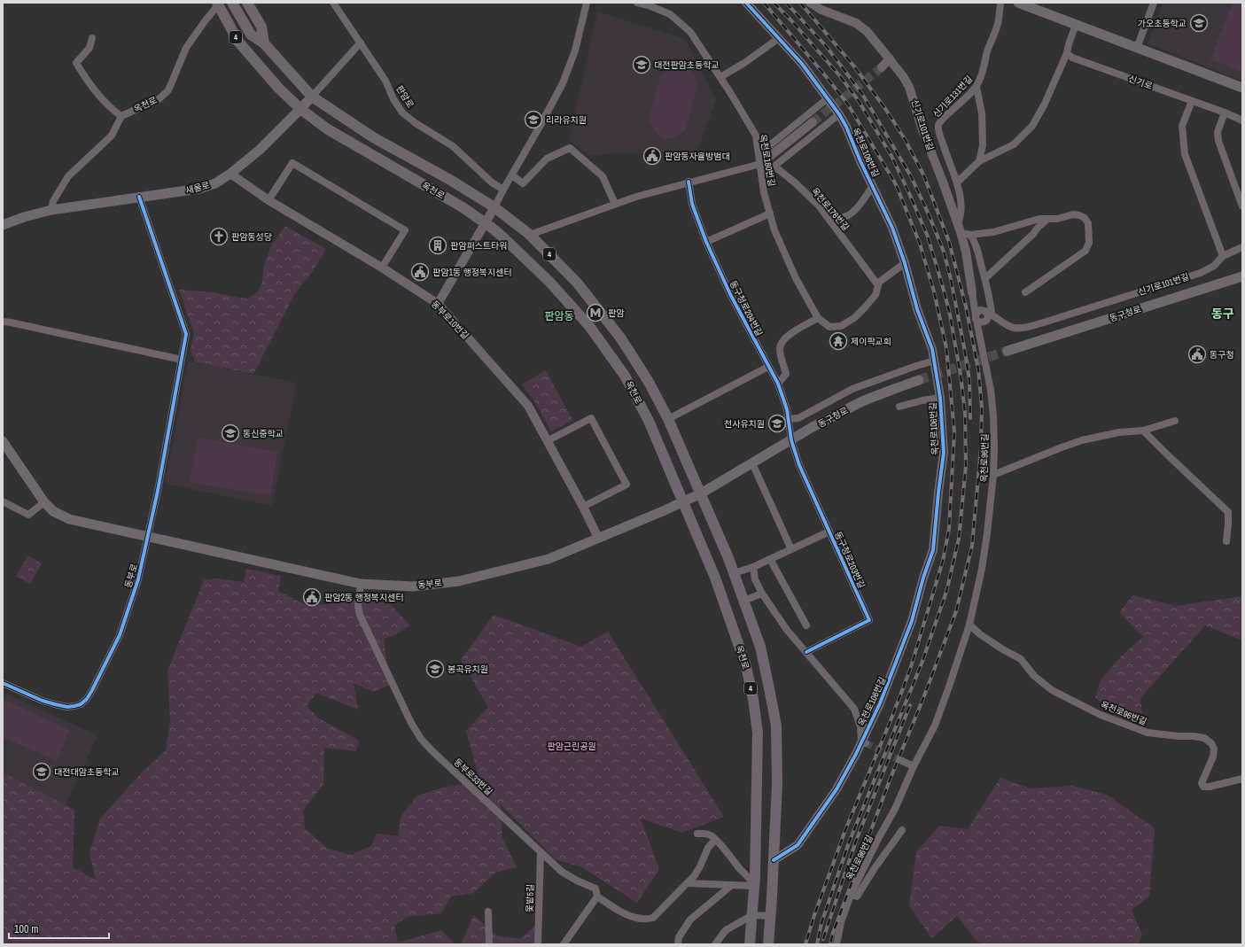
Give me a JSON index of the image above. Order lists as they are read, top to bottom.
{
  "streets": {
    "main road": [
      "4",
      "옥천로",
      "새울로",
      "동구청로",
      "동부로"
    ],
    "street": [
      "신기로",
      "판암로",
      "신기로131번길",
      "신기로101번길",
      "옥천로106번길",
      "옥천로180번길",
      "옥천로176번길",
      "동구청로204번길",
      "동부로10번길",
      "옥천로96번길",
      "동구청로203번길",
      "동부로33번길",
      "옻밭5길"
    ]
  },
  "crossings": [
    ["신기로131번길", "신기로101번길"],
    ["옥천로", "옥천로106번길"],
    ["옥천로", "새울로"],
    ["옥천로", "동구청로"],
    ["옥천로", "동부로"],
    ["신기로101번길", "옥천로96번길"],
    ["옥천로180번길", "옥천로176번길"],
    ["새울로", "동부로10번길"],
    ["새울로", "동부로"],
    ["동구청로204번길", "동구청로"],
    ["동구청로204번길", "동구청로203번길"],
    ["동구청로", "동구청로203번길"],
    ["동구청로", "동부로"],
    ["동부로10번길", "동부로"],
    ["동부로", "동부로33번길"],
    ["동부로33번길", "옻밭5길"]
  ],
  "districts": ["동구", "판암동"],
  "parks": ["판암근린공원"],
  "places": {
    "school or university": [
      "가오초등학교",
      "대전판암초등학교",
      "리라유치원",
      "천사유치원",
      "동신중학교",
      "봉곡유치원",
      "대전대암초등학교"
    ],
    "public building": [
      "판암동자율방범대",
      "판암1동 행정복지센터",
      "동구청",
      "판암2동 행정복지센터"
    ],
    "church": ["판암동성당"],
    "building": ["판암퍼스트타워"],
    "metro station": ["판암"],
    "temple": ["제이팍교회"]
  },
  "scale_bar": "100 m"
}
